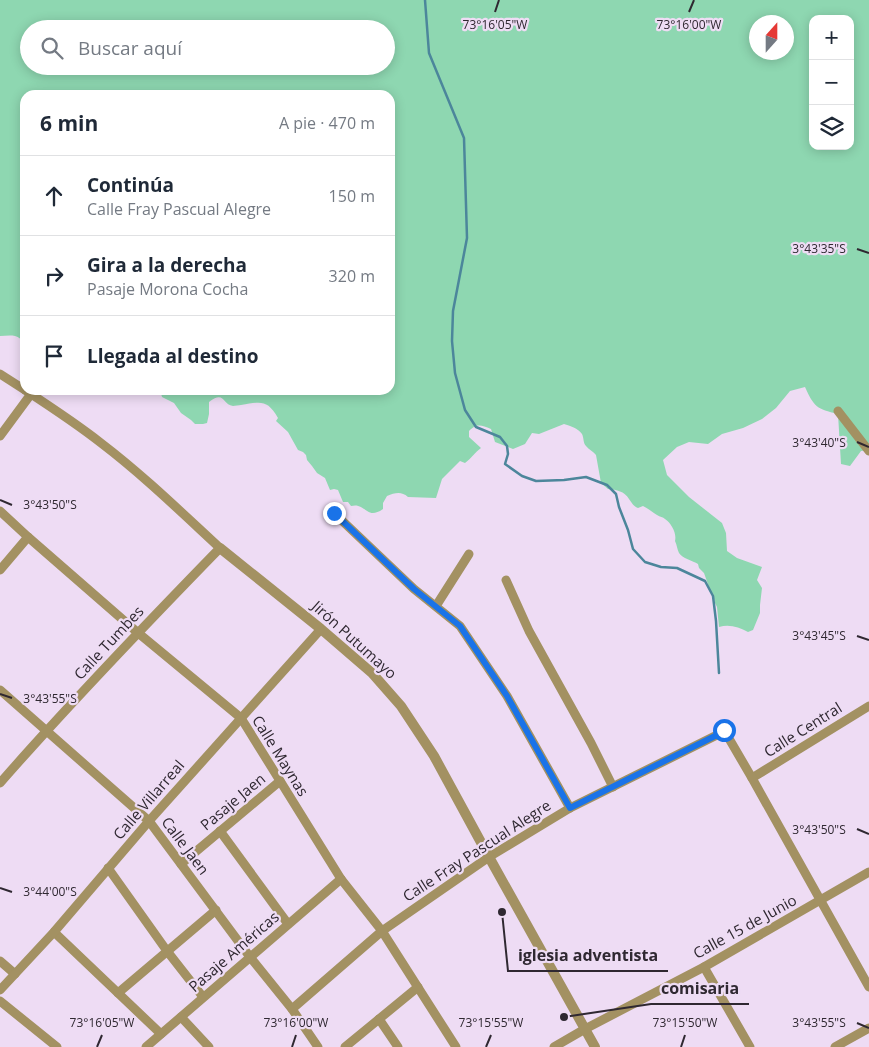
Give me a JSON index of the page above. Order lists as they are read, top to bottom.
{
  "streets": {
    "street": [
      "Jirón Putumayo",
      "Calle Tumbes",
      "Calle Central",
      "Calle Maynas",
      "Calle Villarreal",
      "Pasaje Jaen",
      "Calle Jaen",
      "Calle Fray Pascual Alegre",
      "Calle 15 de Junio",
      "Pasaje Américas"
    ]
  },
  "crossings": [
    ["Jirón Putumayo", "Calle Tumbes"],
    ["Jirón Putumayo", "Calle Villarreal"],
    ["Jirón Putumayo", "Calle Fray Pascual Alegre"],
    ["Jirón Putumayo", "Calle 15 de Junio"],
    ["Calle Tumbes", "Calle Maynas"],
    ["Calle Tumbes", "Calle Jaen"],
    ["Calle Central", "Calle Fray Pascual Alegre"],
    ["Calle Maynas", "Calle Villarreal"],
    ["Calle Maynas", "Pasaje Jaen"],
    ["Calle Maynas", "Calle Fray Pascual Alegre"],
    ["Calle Maynas", "Pasaje Américas"],
    ["Calle Villarreal", "Calle Jaen"],
    ["Pasaje Jaen", "Calle Jaen"],
    ["Calle Jaen", "Calle Fray Pascual Alegre"],
    ["Calle Jaen", "Pasaje Américas"]
  ],
  "places": ["iglesia adventista", "comisaria"],
  "north": "top",
  "page": {
    "map_buttons": ["+", "−"],
    "search": "Buscar aquí",
    "heading": ["6 min", "A pie · 470 m"],
    "list": [
      ["Continúa", "Calle Fray Pascual Alegre", "150 m"],
      ["Gira a la derecha", "Pasaje Morona Cocha", "320 m"],
      "Llegada al destino"
    ]
  },
  "coordinates": [
    "73°16'05\"W",
    "73°16'00\"W",
    "3°43'35\"S",
    "3°43'40\"S",
    "3°43'50\"S",
    "3°43'45\"S",
    "3°43'55\"S",
    "3°44'00\"S",
    "73°15'55\"W",
    "73°15'50\"W"
  ]
}
